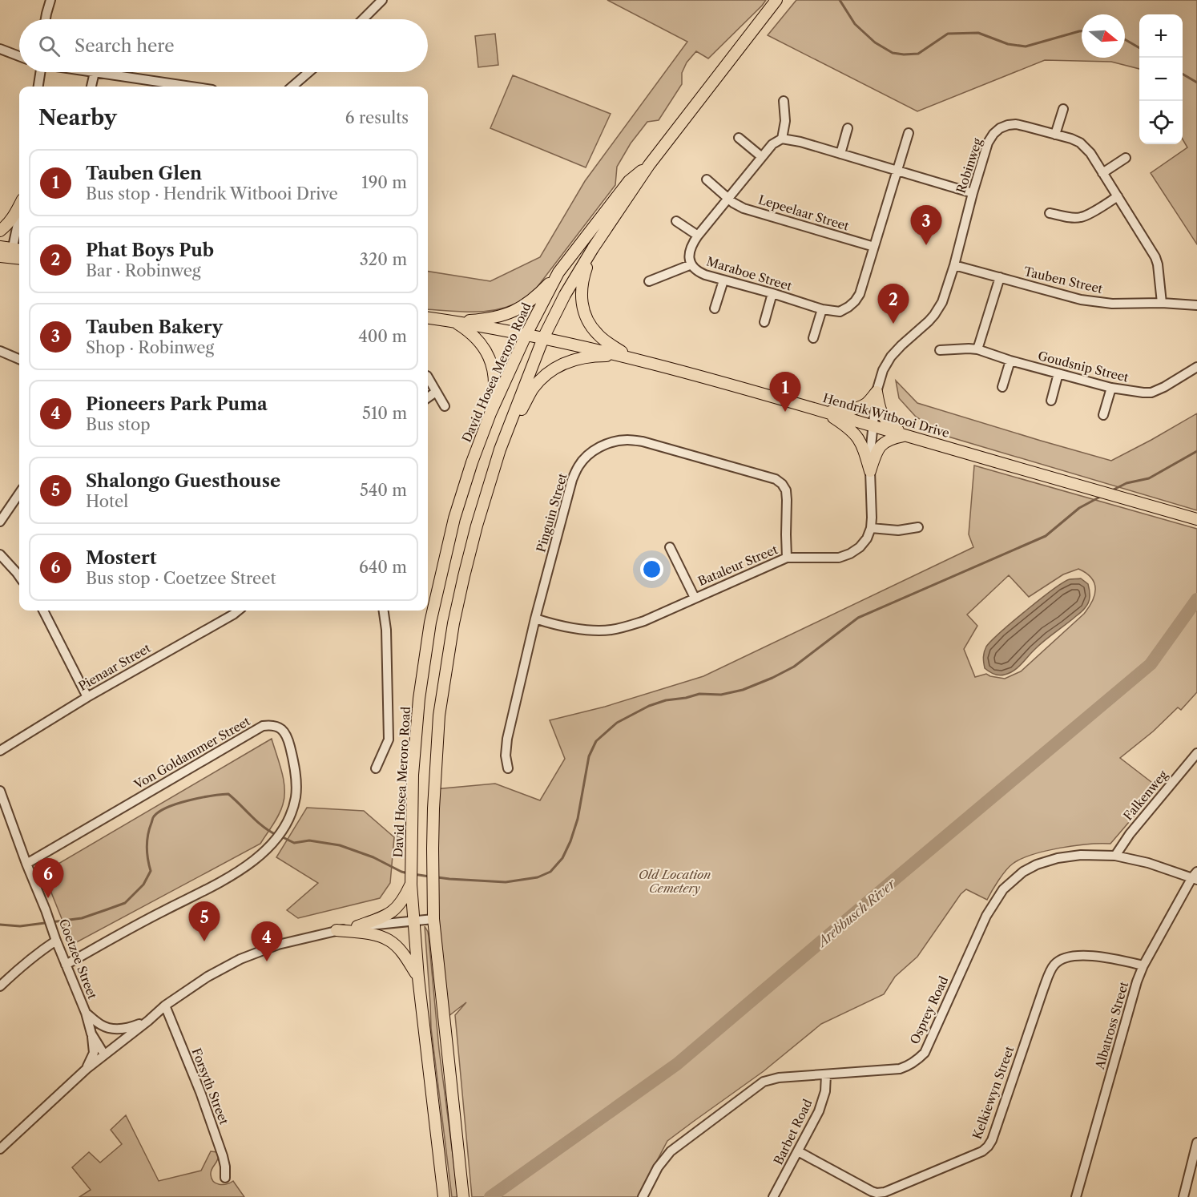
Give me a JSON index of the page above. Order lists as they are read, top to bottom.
{
  "streets": {
    "main road": ["David Hosea Meroro Road", "Hendrik Witbooi Drive"],
    "street": [
      "Robinweg",
      "Lepeelaar Street",
      "Maraboe Street",
      "Tauben Street",
      "Goudsnip Street",
      "Pinguin Street",
      "Bataleur Street",
      "Pienaar Street",
      "Von Goldammer Street",
      "Falkenweg",
      "Coetzee Street",
      "Osprey Road",
      "Albatross Street",
      "Forsyth Street",
      "Kelkiewyn Street",
      "Barbet Road"
    ]
  },
  "crossings": [
    ["Robinweg", "Tauben Street"],
    ["Robinweg", "Hendrik Witbooi Drive"],
    ["Lepeelaar Street", "Maraboe Street"],
    ["David Hosea Meroro Road", "Hendrik Witbooi Drive"],
    ["Pinguin Street", "Bataleur Street"],
    ["Von Goldammer Street", "Coetzee Street"],
    ["Falkenweg", "Osprey Road"],
    ["Osprey Road", "Albatross Street"],
    ["Osprey Road", "Barbet Road"],
    ["Albatross Street", "Kelkiewyn Street"],
    ["Kelkiewyn Street", "Barbet Road"]
  ],
  "water": ["Arebbusch River"],
  "parks": ["Old Location Cemetery"],
  "north": "right",
  "page": {
    "map_buttons": ["+", "−"],
    "search": "Search here",
    "heading": ["Nearby", "6 results"],
    "list": [
      {
        "mark": "1",
        "name": "Tauben Glen",
        "note": "Bus stop · Hendrik Witbooi Drive",
        "value": "190 m"
      },
      {
        "mark": "2",
        "name": "Phat Boys Pub",
        "note": "Bar · Robinweg",
        "value": "320 m"
      },
      {
        "mark": "3",
        "name": "Tauben Bakery",
        "note": "Shop · Robinweg",
        "value": "400 m"
      },
      {
        "mark": "4",
        "name": "Pioneers Park Puma",
        "note": "Bus stop",
        "value": "510 m"
      },
      {
        "mark": "5",
        "name": "Shalongo Guesthouse",
        "note": "Hotel",
        "value": "540 m"
      },
      {
        "mark": "6",
        "name": "Mostert",
        "note": "Bus stop · Coetzee Street",
        "value": "640 m"
      }
    ],
    "pins": [
      "3",
      "2",
      "1",
      "6",
      "5",
      "4"
    ]
  }
}
